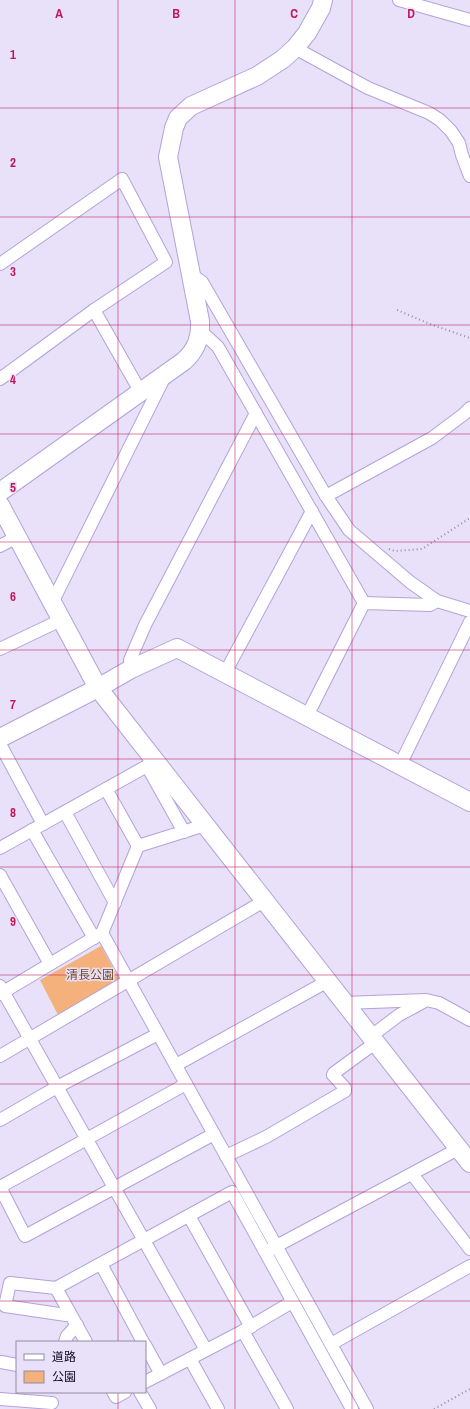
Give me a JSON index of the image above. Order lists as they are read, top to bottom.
{
  "parks": ["清長公園"],
  "legend": ["道路", "公園"],
  "grid": {
    "columns": [
      "A",
      "B",
      "C",
      "D"
    ],
    "rows": [
      "1",
      "2",
      "3",
      "4",
      "5",
      "6",
      "7",
      "8",
      "9"
    ]
  }
}
